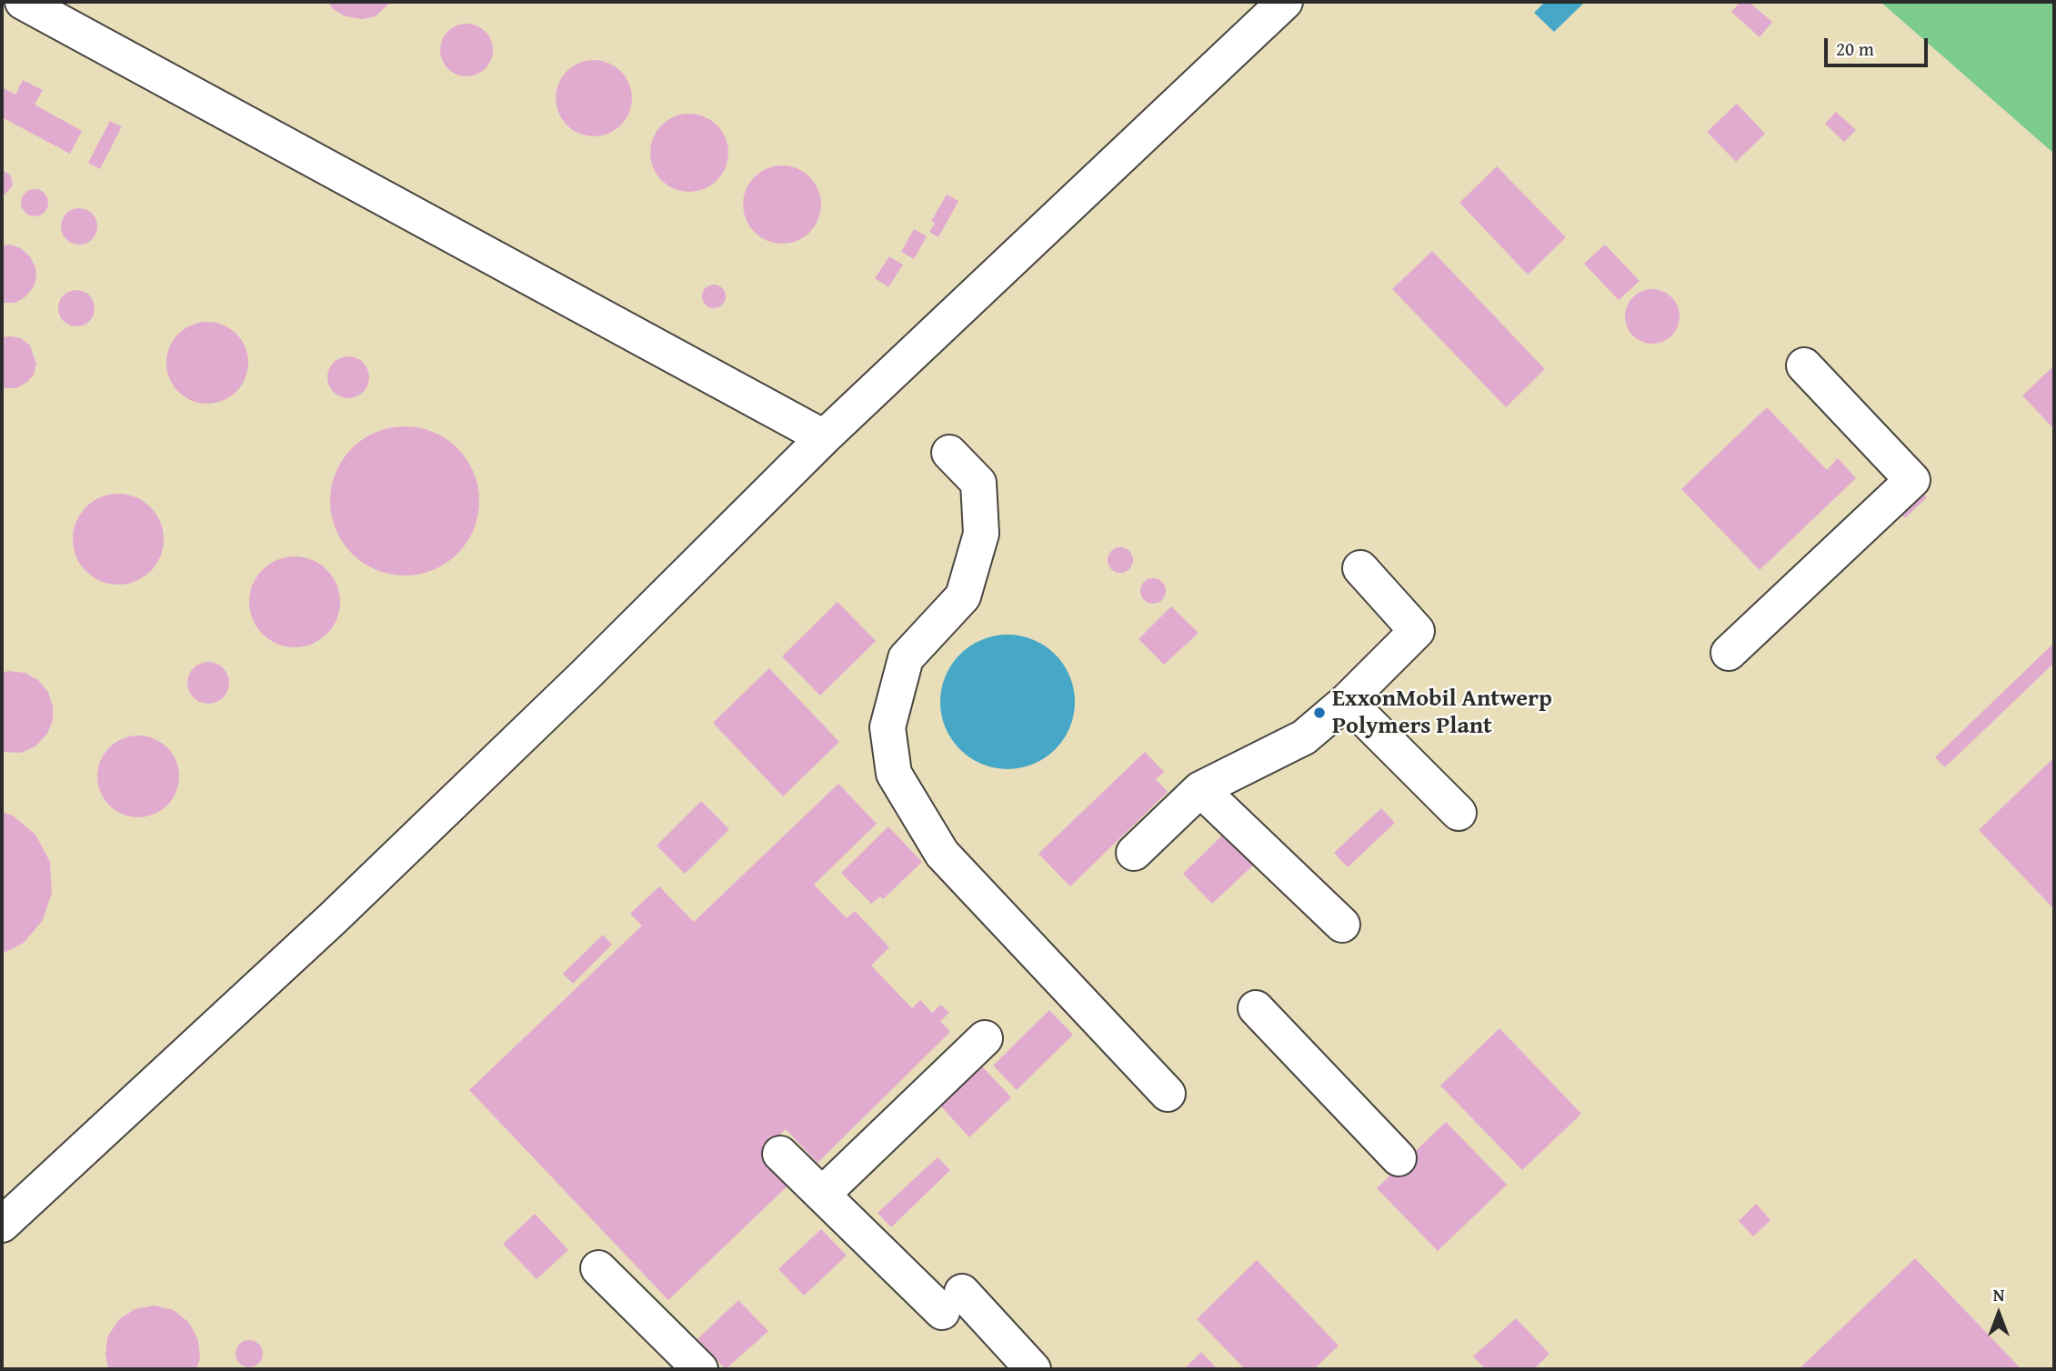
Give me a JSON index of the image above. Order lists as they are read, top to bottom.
{
  "places": ["ExxonMobil Antwerp Polymers Plant"],
  "scale_bar": "20 m",
  "north": "top"
}
